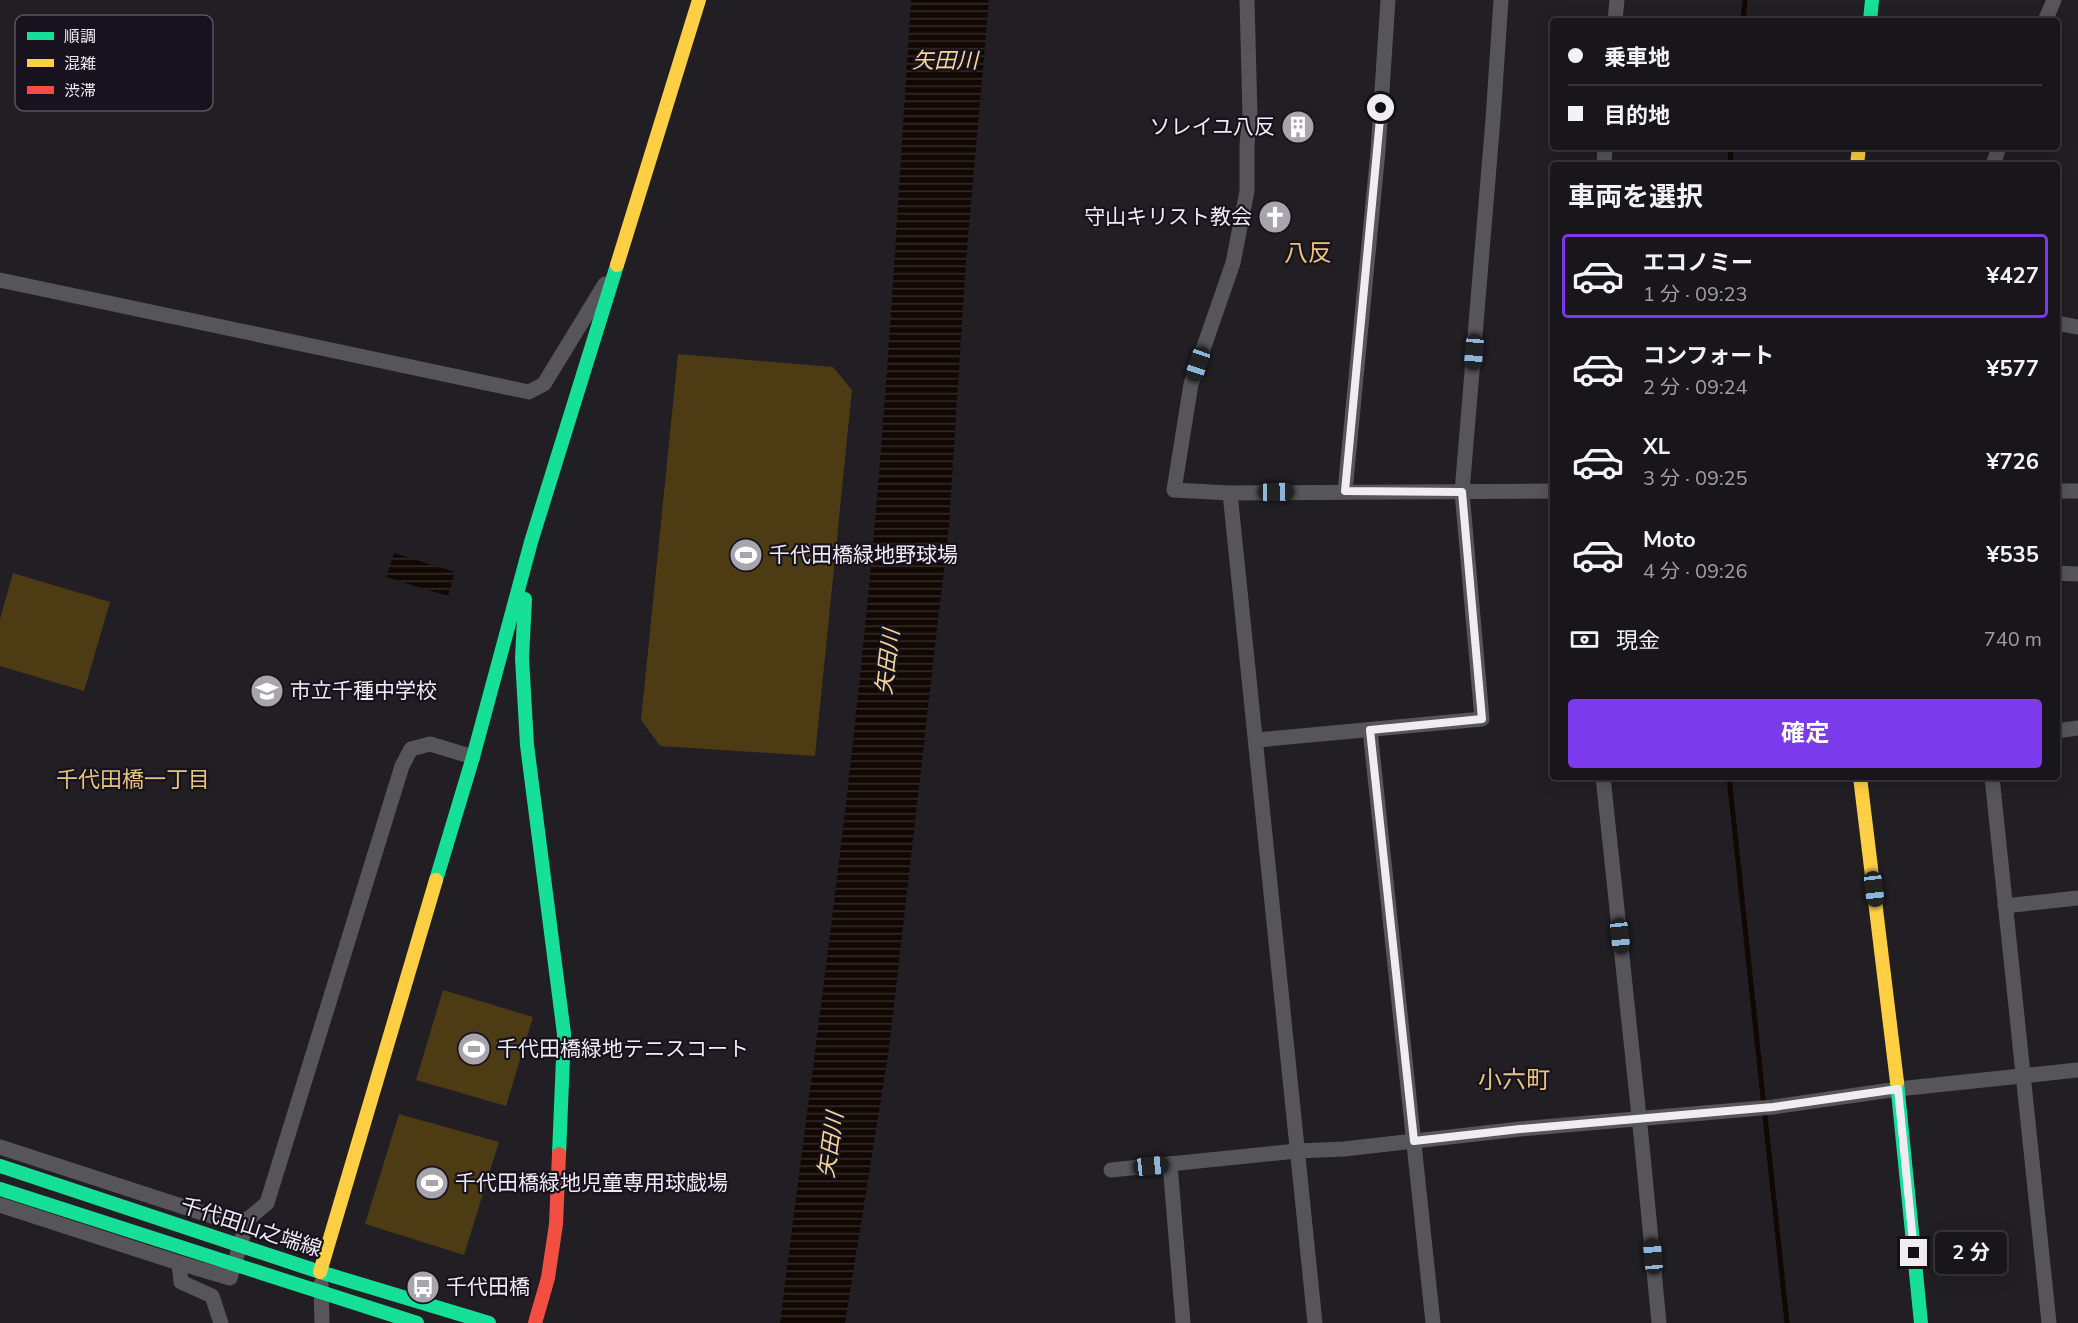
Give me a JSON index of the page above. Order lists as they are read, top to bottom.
{
  "streets": {
    "street": ["千代田山之端線"]
  },
  "districts": ["八反", "千代田橋一丁目", "小六町"],
  "water": ["矢田川"],
  "places": {
    "building": ["ソレイユ八反"],
    "church": ["守山キリスト教会"],
    "sports": ["千代田橋緑地野球場", "千代田橋緑地テニスコート", "千代田橋緑地児童専用球戯場"],
    "school or university": ["市立千種中学校"],
    "bus stop": ["千代田橋"]
  },
  "legend": ["順調", "混雑", "渋滞"],
  "page": {
    "banner": ["乗車地", "目的地"],
    "heading": "車両を選択",
    "list": [
      {
        "name": "エコノミー",
        "note": "1 分 · 09:23",
        "value": "¥427"
      },
      {
        "name": "コンフォート",
        "note": "2 分 · 09:24",
        "value": "¥577"
      },
      {
        "name": "XL",
        "note": "3 分 · 09:25",
        "value": "¥726"
      },
      {
        "name": "Moto",
        "note": "4 分 · 09:26",
        "value": "¥535"
      }
    ],
    "pay": ["現金", "740 m"],
    "buttons": "確定",
    "bubble": "2 分"
  }
}
